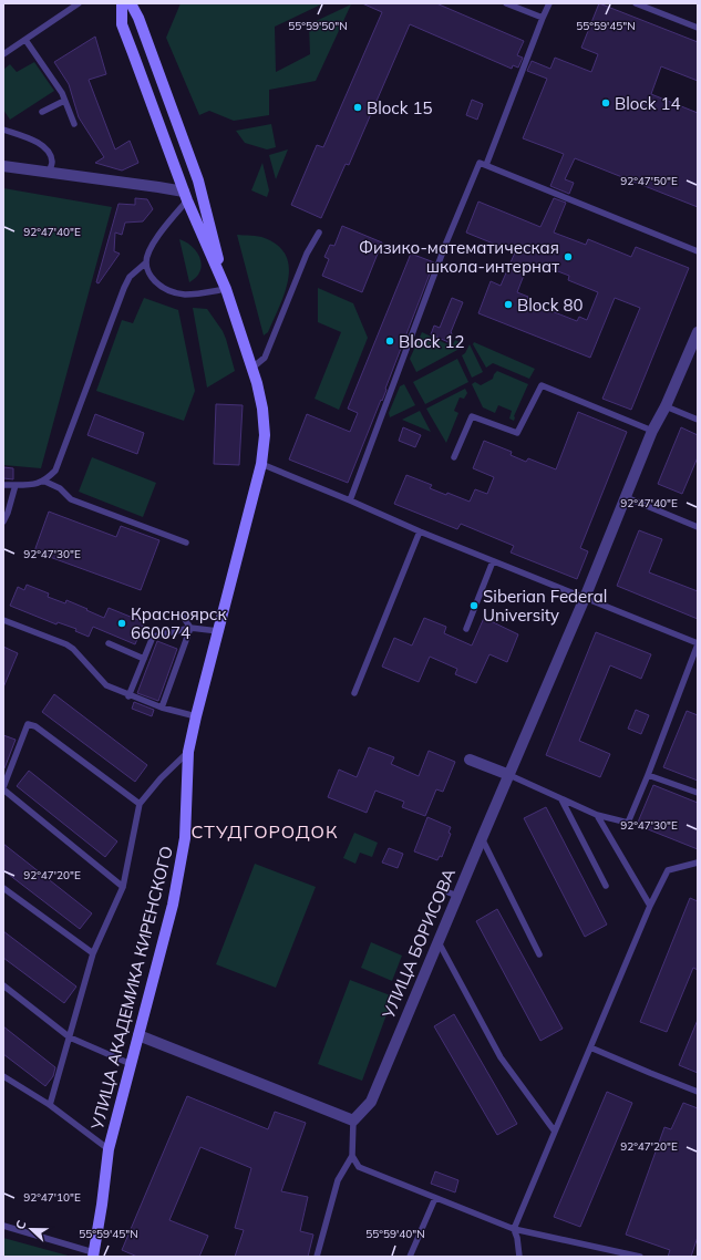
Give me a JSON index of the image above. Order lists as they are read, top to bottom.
{
  "streets": {
    "main road": ["УЛИЦА АКАДЕМИКА КИРЕНСКОГО"],
    "street": ["УЛИЦА БОРИСОВА"]
  },
  "districts": ["СТУДГОРОДОК"],
  "places": [
    "Block 14",
    "Block 15",
    "Физико-математическая школа-интернат",
    "Block 80",
    "Block 12",
    "Siberian Federal University",
    "Красноярск 660074"
  ],
  "north": "left",
  "coordinates": [
    "55°59'45\"N",
    "55°59'50\"N",
    "92°47'50\"E",
    "92°47'40\"E",
    "92°47'30\"E",
    "92°47'20\"E",
    "92°47'10\"E",
    "55°59'40\"N"
  ]
}
